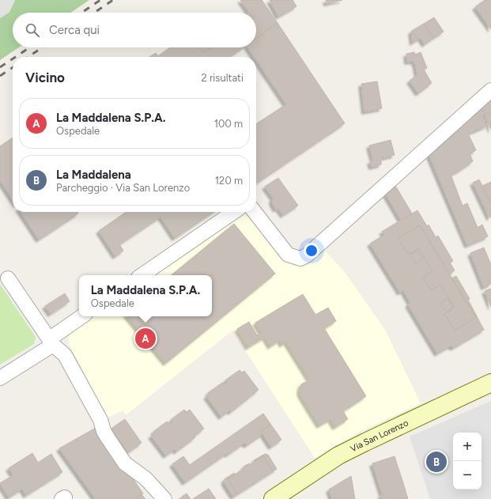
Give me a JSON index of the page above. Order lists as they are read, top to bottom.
{
  "streets": {
    "street": ["Via San Lorenzo"]
  },
  "page": {
    "search": "Cerca qui",
    "heading": ["Vicino", "2 risultati"],
    "list": [
      {
        "mark": "A",
        "name": "La Maddalena S.P.A.",
        "note": "Ospedale",
        "value": "100 m"
      },
      {
        "mark": "B",
        "name": "La Maddalena",
        "note": "Parcheggio · Via San Lorenzo",
        "value": "120 m"
      }
    ],
    "popup": ["La Maddalena S.P.A.", "Ospedale"],
    "pins": ["A", "B"],
    "map_buttons": ["+", "−"]
  }
}
